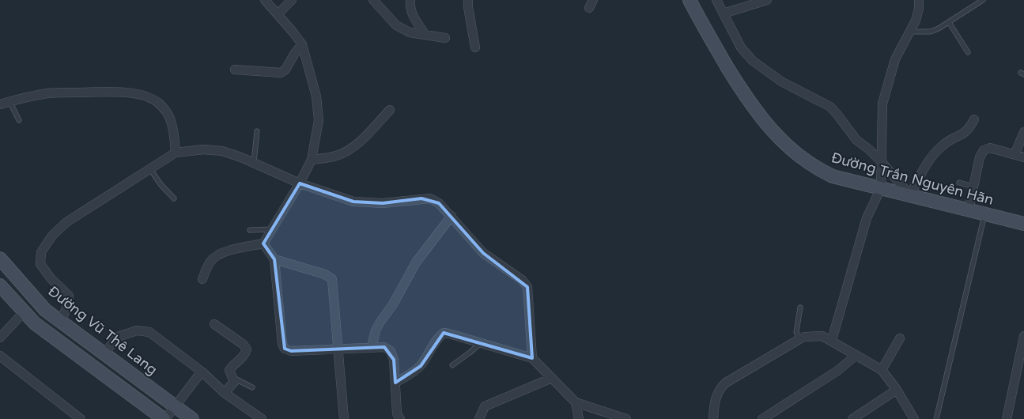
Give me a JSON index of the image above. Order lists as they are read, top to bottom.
{
  "streets": {
    "street": ["Đường Trần Nguyên Hãn", "Đường Vũ Thê Lang"]
  }
}
